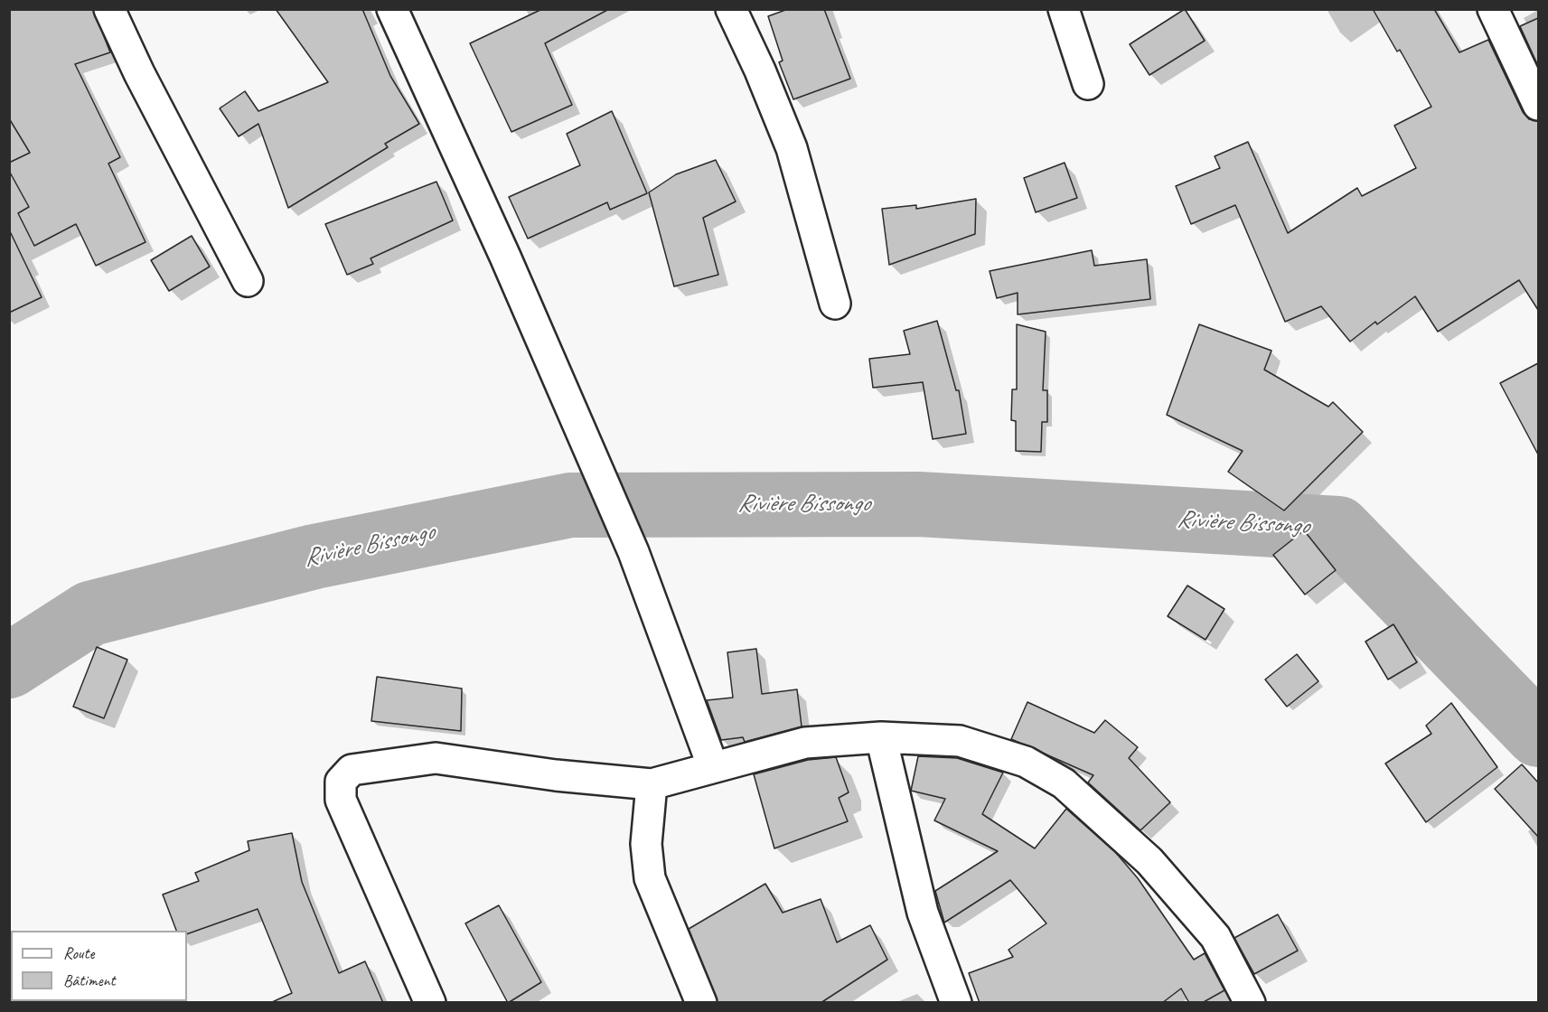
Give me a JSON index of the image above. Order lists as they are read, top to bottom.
{
  "water": ["Rivière Bissongo"],
  "legend": ["Route", "Bâtiment"]
}
